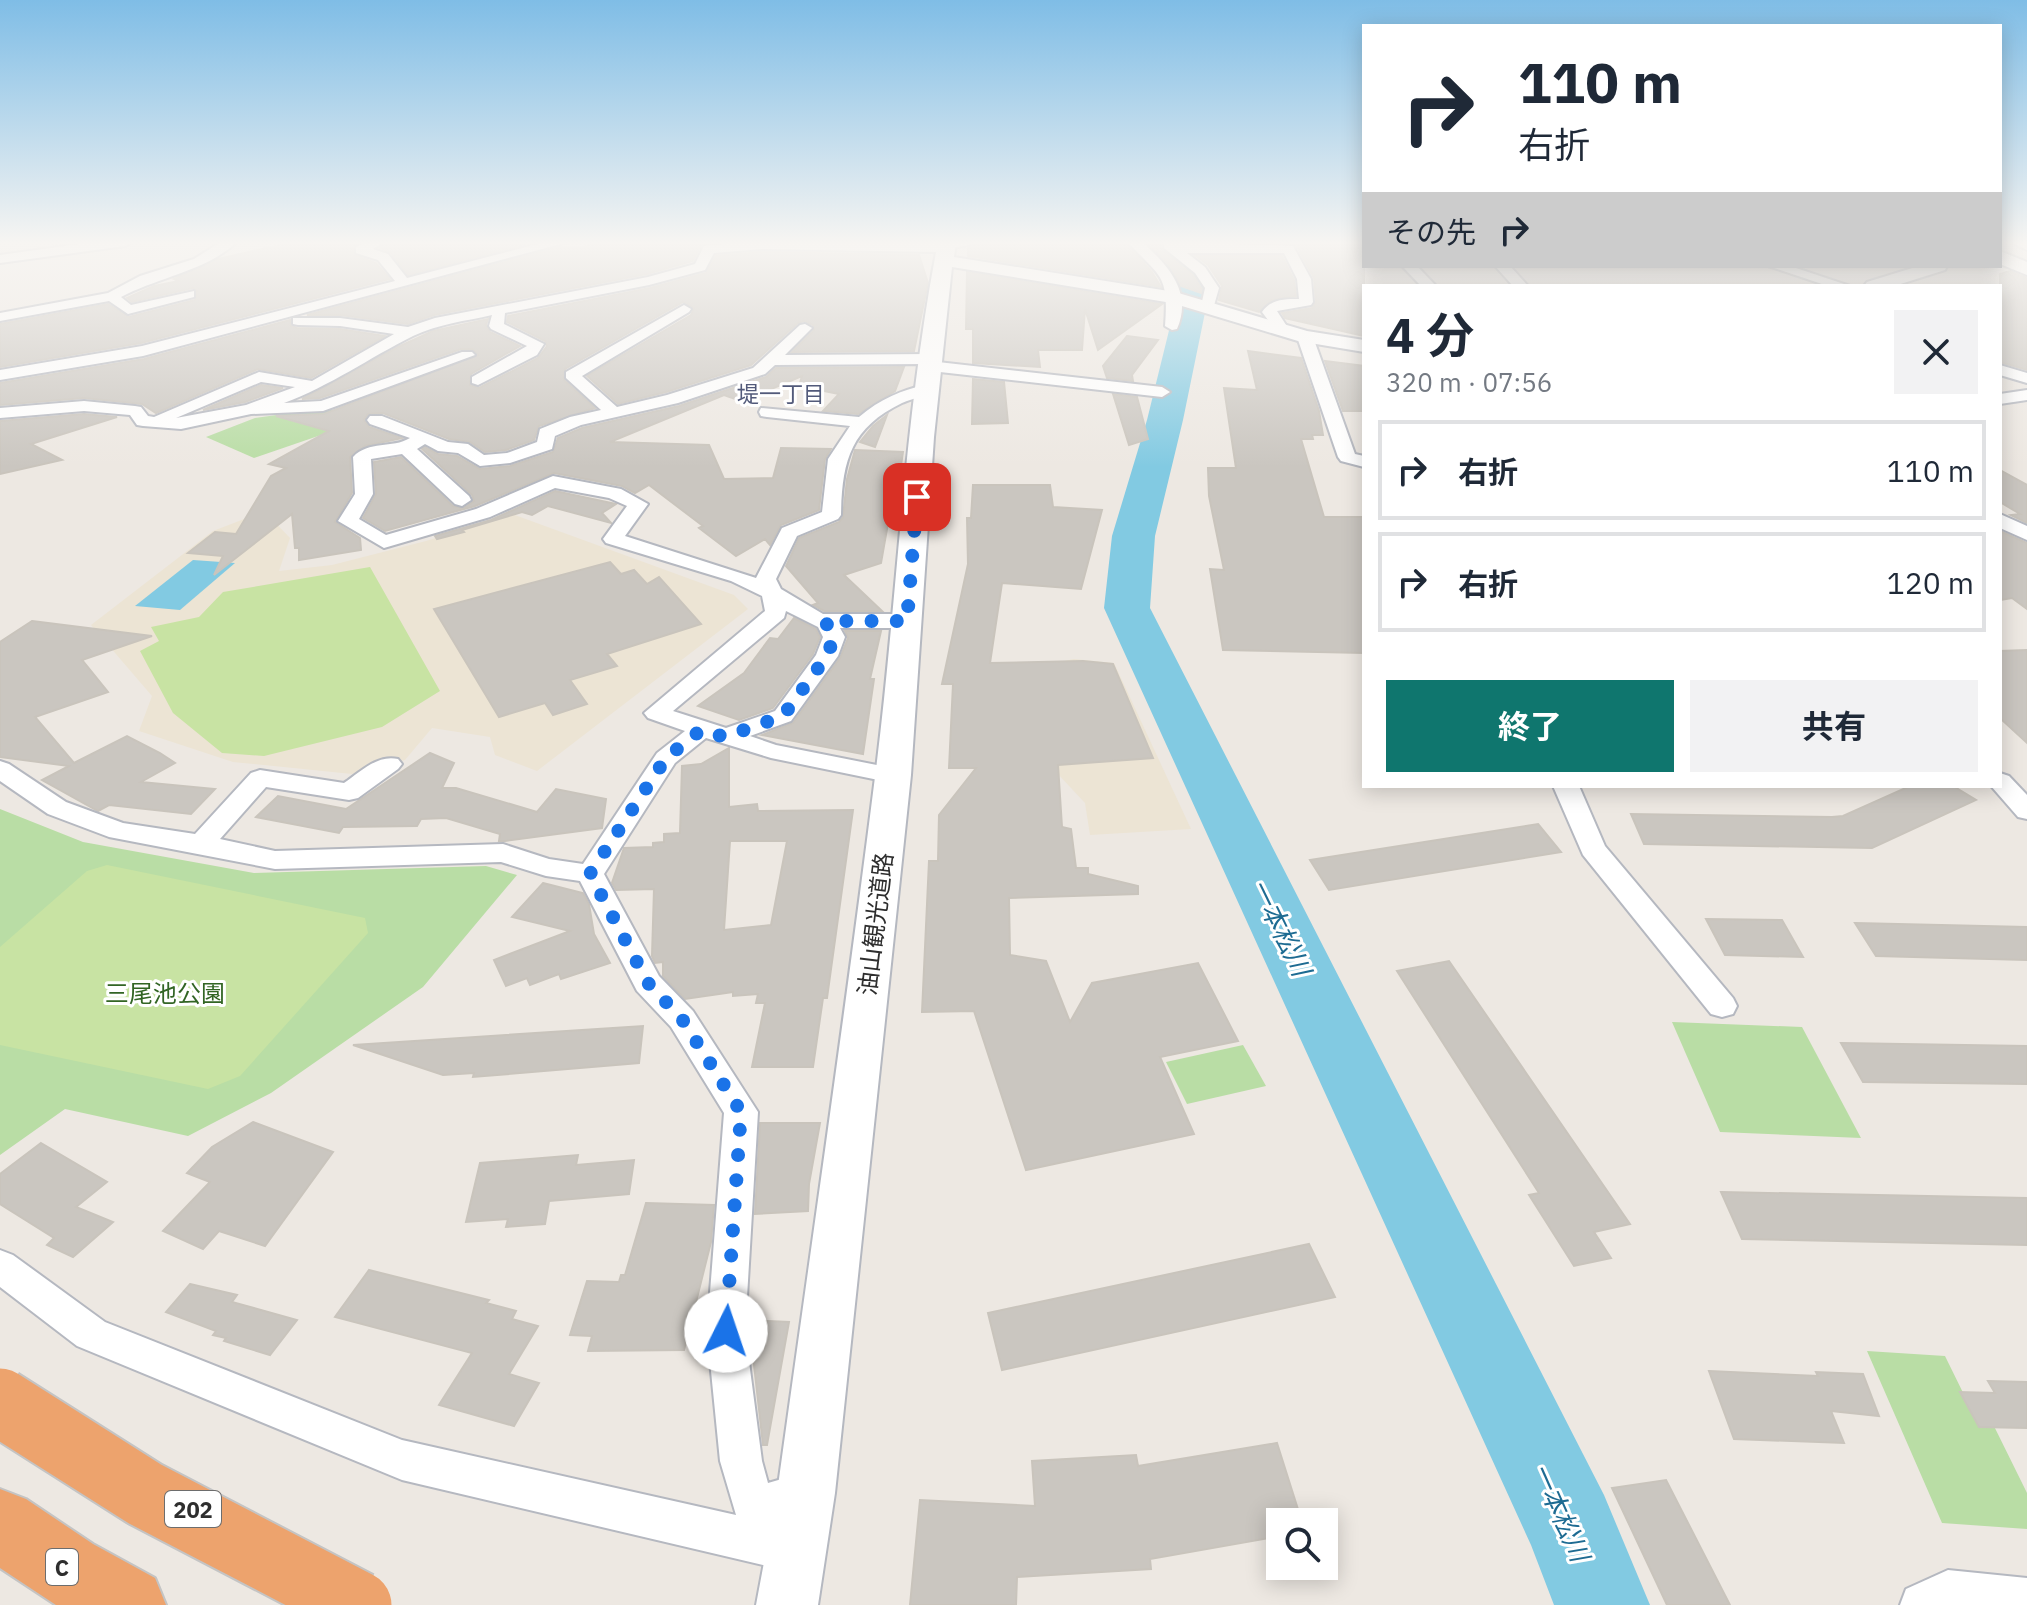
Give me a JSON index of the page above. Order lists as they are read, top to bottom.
{
  "streets": {
    "highway": ["202", "C"],
    "main road": ["油山観光道路"]
  },
  "districts": ["堤一丁目"],
  "water": ["一本松川"],
  "parks": ["三尾池公園"],
  "page": {
    "turn": ["110 m", "右折"],
    "then": "その先",
    "heading": ["4 分", "320 m · 07:56"],
    "list": [
      {
        "name": "右折",
        "value": "110 m"
      },
      {
        "name": "右折",
        "value": "120 m"
      }
    ],
    "buttons": ["終了", "共有"]
  }
}
